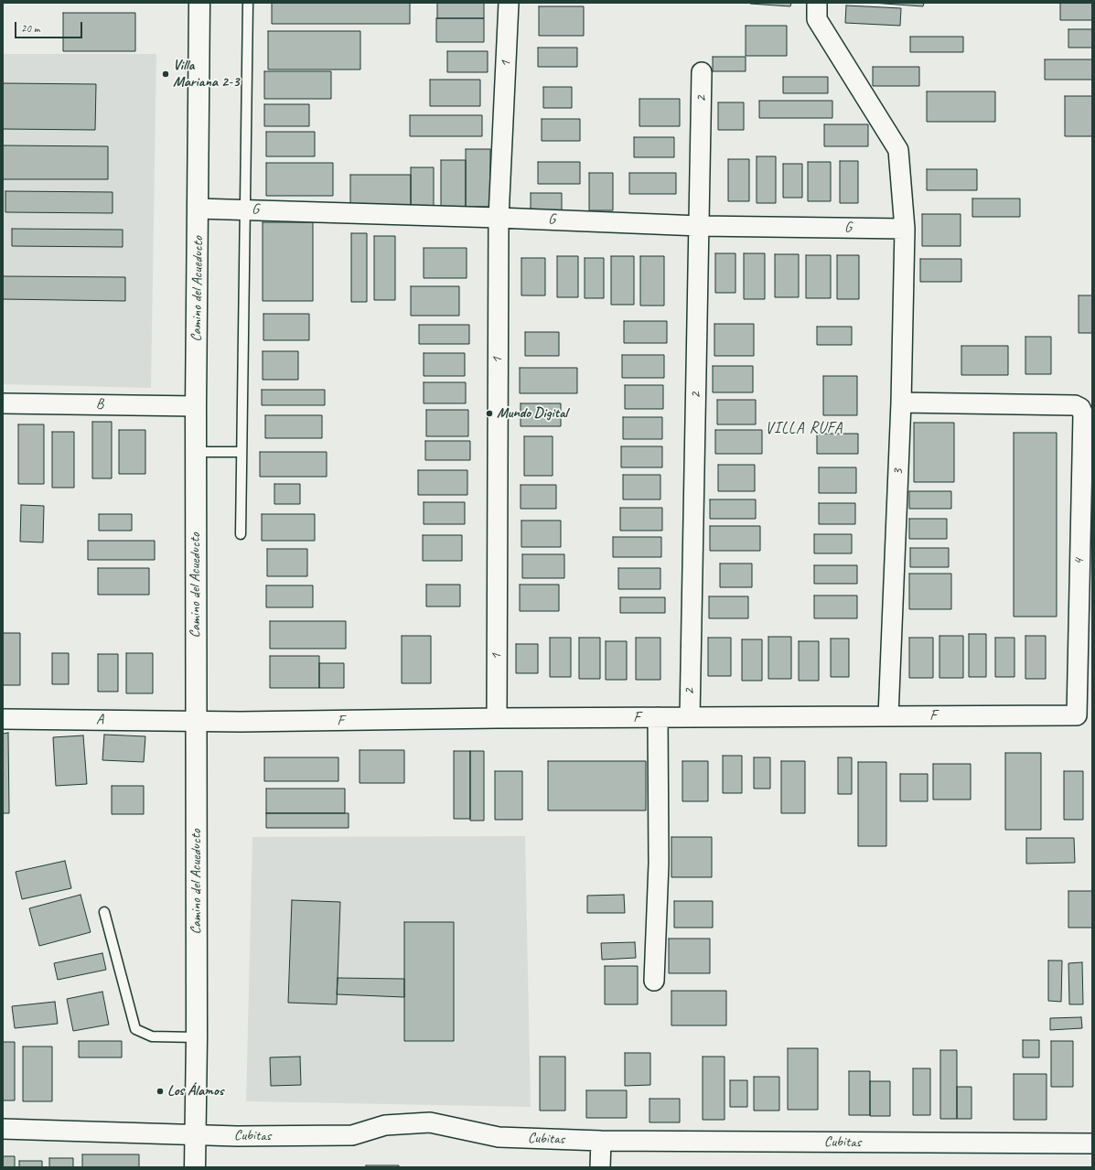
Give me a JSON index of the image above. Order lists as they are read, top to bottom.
{
  "streets": {
    "main road": ["Camino del Acueducto"],
    "street": [
      "1",
      "2",
      "G",
      "B",
      "3",
      "4",
      "F",
      "A",
      "Cubitas"
    ]
  },
  "crossings": [
    ["1", "G"],
    ["1", "F"],
    ["2", "G"],
    ["2", "F"],
    ["G", "Camino del Acueducto"],
    ["G", "3"],
    ["Camino del Acueducto", "B"],
    ["Camino del Acueducto", "F"],
    ["Camino del Acueducto", "A"],
    ["Camino del Acueducto", "Cubitas"],
    ["3", "4"],
    ["3", "F"],
    ["4", "F"],
    ["F", "A"]
  ],
  "districts": ["VILLA RUFA"],
  "places": ["Villa Mariana 2-3", "Mundo Digital", "Los Álamos"],
  "scale_bar": "20 m"
}
